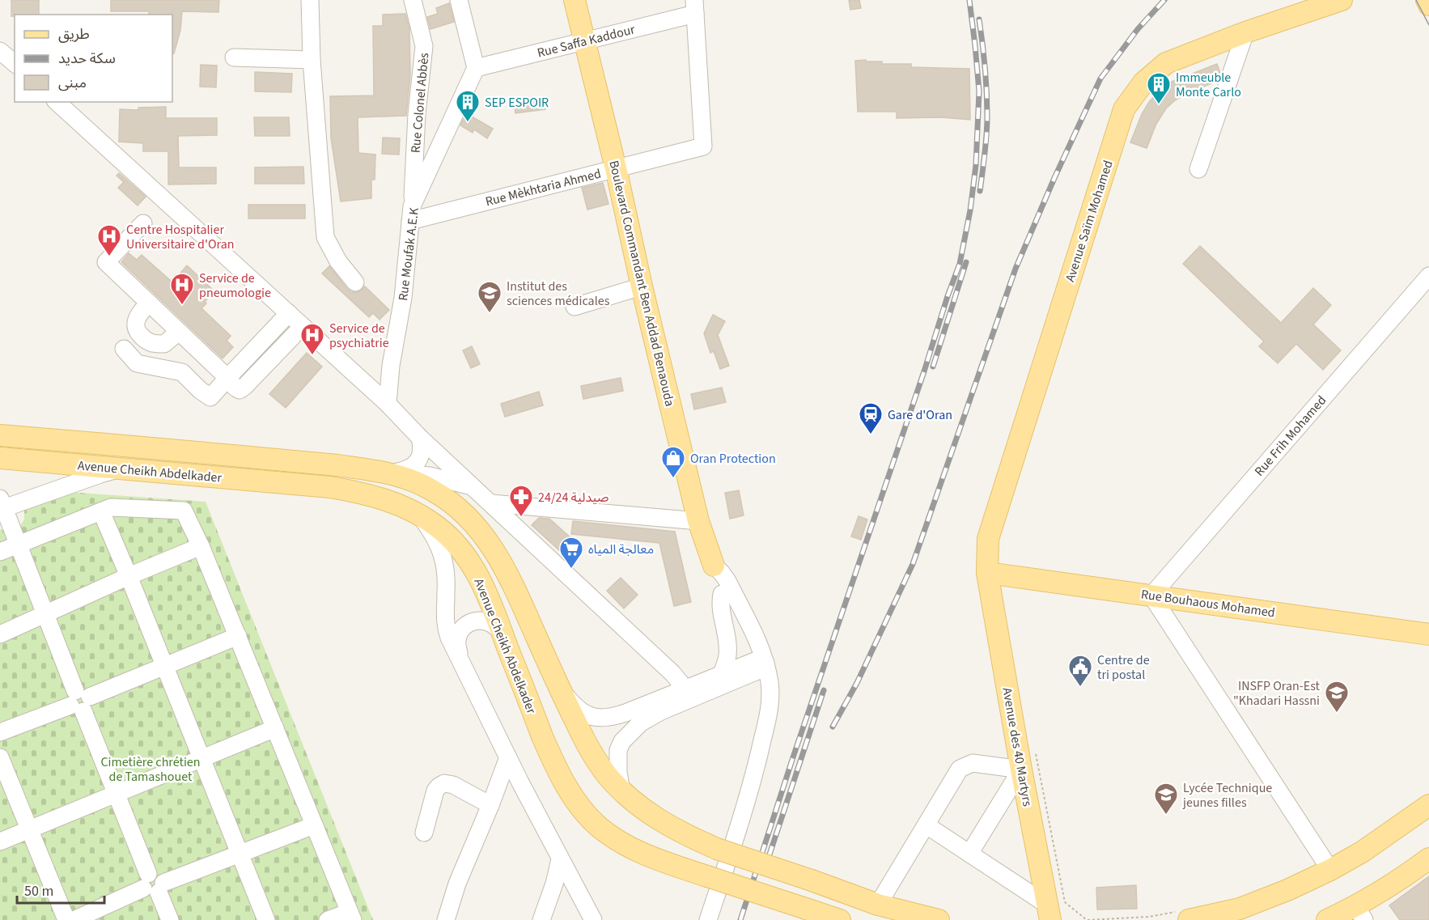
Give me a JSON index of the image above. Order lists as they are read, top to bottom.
{
  "streets": {
    "main road": [
      "Avenue Saïm Mohamed",
      "Boulevard Commandant Ben Addad Benaouda",
      "Avenue Cheikh Abdelkader",
      "Rue Bouhaous Mohamed",
      "Avenue des 40 Martyrs"
    ],
    "street": [
      "Rue Saffa Kaddour",
      "Rue Colonel Abbès",
      "Rue Mèkhtaria Ahmed",
      "Rue Moufak A.E.K",
      "Rue Frih Mohamed"
    ]
  },
  "crossings": [
    ["Rue Saffa Kaddour", "Rue Mèkhtaria Ahmed"],
    ["Rue Saffa Kaddour", "Rue Moufak A.E.K"],
    ["Rue Saffa Kaddour", "Boulevard Commandant Ben Addad Benaouda"],
    ["Rue Colonel Abbès", "Rue Mèkhtaria Ahmed"],
    ["Rue Colonel Abbès", "Rue Moufak A.E.K"],
    ["Rue Mèkhtaria Ahmed", "Rue Moufak A.E.K"],
    ["Rue Mèkhtaria Ahmed", "Boulevard Commandant Ben Addad Benaouda"],
    ["Avenue Saïm Mohamed", "Rue Bouhaous Mohamed"],
    ["Avenue Saïm Mohamed", "Avenue des 40 Martyrs"],
    ["Rue Frih Mohamed", "Rue Bouhaous Mohamed"],
    ["Rue Bouhaous Mohamed", "Avenue des 40 Martyrs"]
  ],
  "parks": ["Cimetière chrétien de Tamashouet"],
  "places": {
    "building": ["Immeuble Monte Carlo", "SEP ESPOIR"],
    "hospital": ["Centre Hospitalier Universitaire d'Oran", "Service de pneumologie", "Service de psychiatrie"],
    "school or university": ["Institut des sciences médicales", "INSFP Oran-Est \"Khadari Hassni", "Lycée Technique jeunes filles"],
    "station": ["Gare d'Oran"],
    "shop": ["Oran Protection"],
    "pharmacy": ["صيدلية 24/24"],
    "supermarket": ["معالجة المياه"],
    "public building": ["Centre de tri postal"]
  },
  "legend": ["طريق", "سكة حديد", "مبنى"],
  "scale_bar": "50 m"
}
